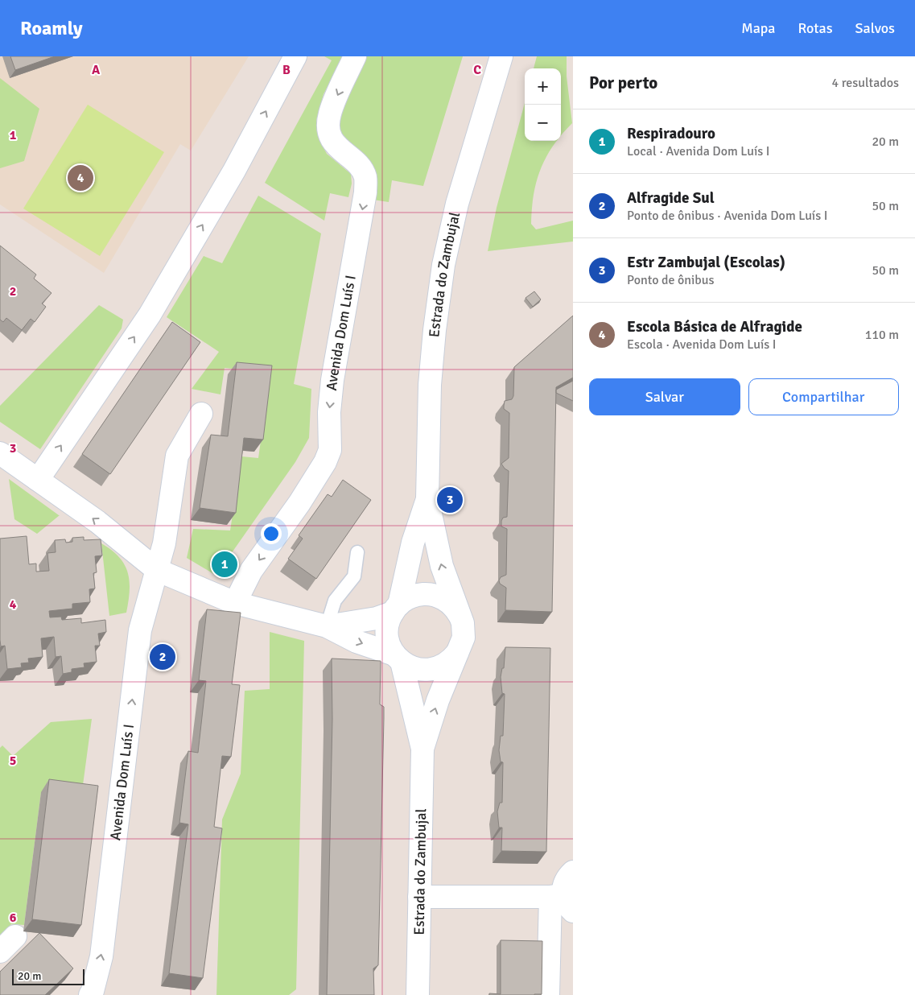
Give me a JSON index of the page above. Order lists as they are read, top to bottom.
{
  "streets": {
    "street": ["Estrada do Zambujal", "Avenida Dom Luís I"]
  },
  "scale_bar": "20 m",
  "page": {
    "header": "Roamly",
    "nav": ["Mapa", "Rotas", "Salvos"],
    "heading": ["Por perto", "4 resultados"],
    "map_buttons": ["+", "−"],
    "list": [
      {
        "mark": "1",
        "name": "Respiradouro",
        "note": "Local · Avenida Dom Luís I",
        "value": "20 m"
      },
      {
        "mark": "2",
        "name": "Alfragide Sul",
        "note": "Ponto de ônibus · Avenida Dom Luís I",
        "value": "50 m"
      },
      {
        "mark": "3",
        "name": "Estr Zambujal (Escolas)",
        "note": "Ponto de ônibus",
        "value": "50 m"
      },
      {
        "mark": "4",
        "name": "Escola Básica de Alfragide",
        "note": "Escola · Avenida Dom Luís I",
        "value": "110 m"
      }
    ],
    "pins": [
      "4",
      "3",
      "1",
      "2"
    ],
    "buttons": ["Salvar", "Compartilhar"],
    "scale": "20 m"
  },
  "grid": {
    "columns": ["A", "B", "C"],
    "rows": [
      "1",
      "2",
      "3",
      "4",
      "5",
      "6"
    ]
  }
}
